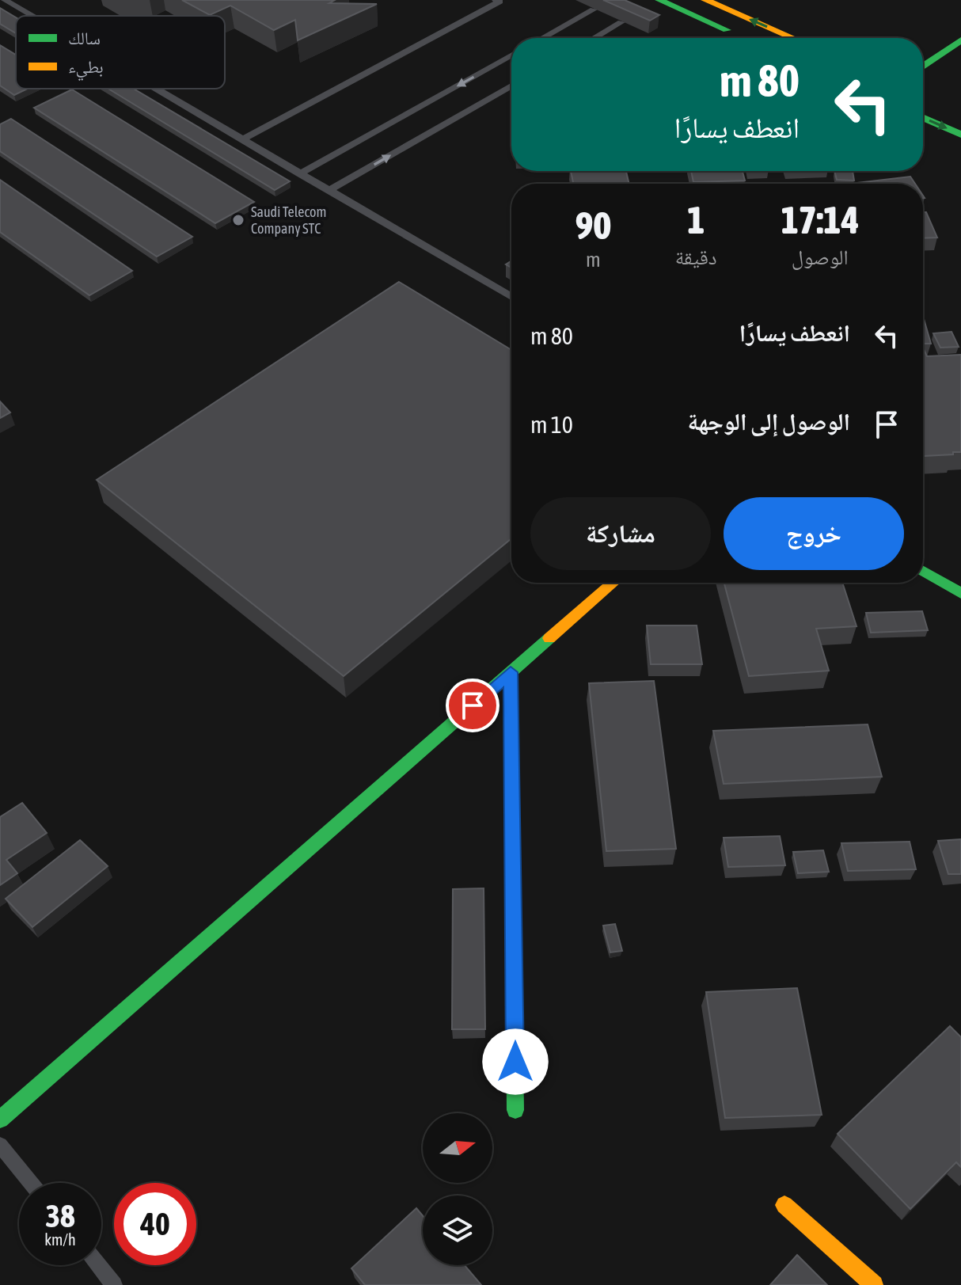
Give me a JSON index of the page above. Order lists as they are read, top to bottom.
{
  "places": ["Saudi Telecom Company STC"],
  "legend": ["سالك", "بطيء"],
  "north": "right",
  "page": {
    "turn": ["80 m", "انعطف يسارًا"],
    "eta": [
      "17:14",
      "الوصول",
      "1",
      "دقيقة",
      "90",
      "m"
    ],
    "list": [
      {
        "name": "انعطف يسارًا",
        "value": "80 m"
      },
      {
        "name": "الوصول إلى الوجهة",
        "value": "10 m"
      }
    ],
    "buttons": ["خروج", "مشاركة"],
    "speed": "38 km/h",
    "limit": "40"
  }
}
